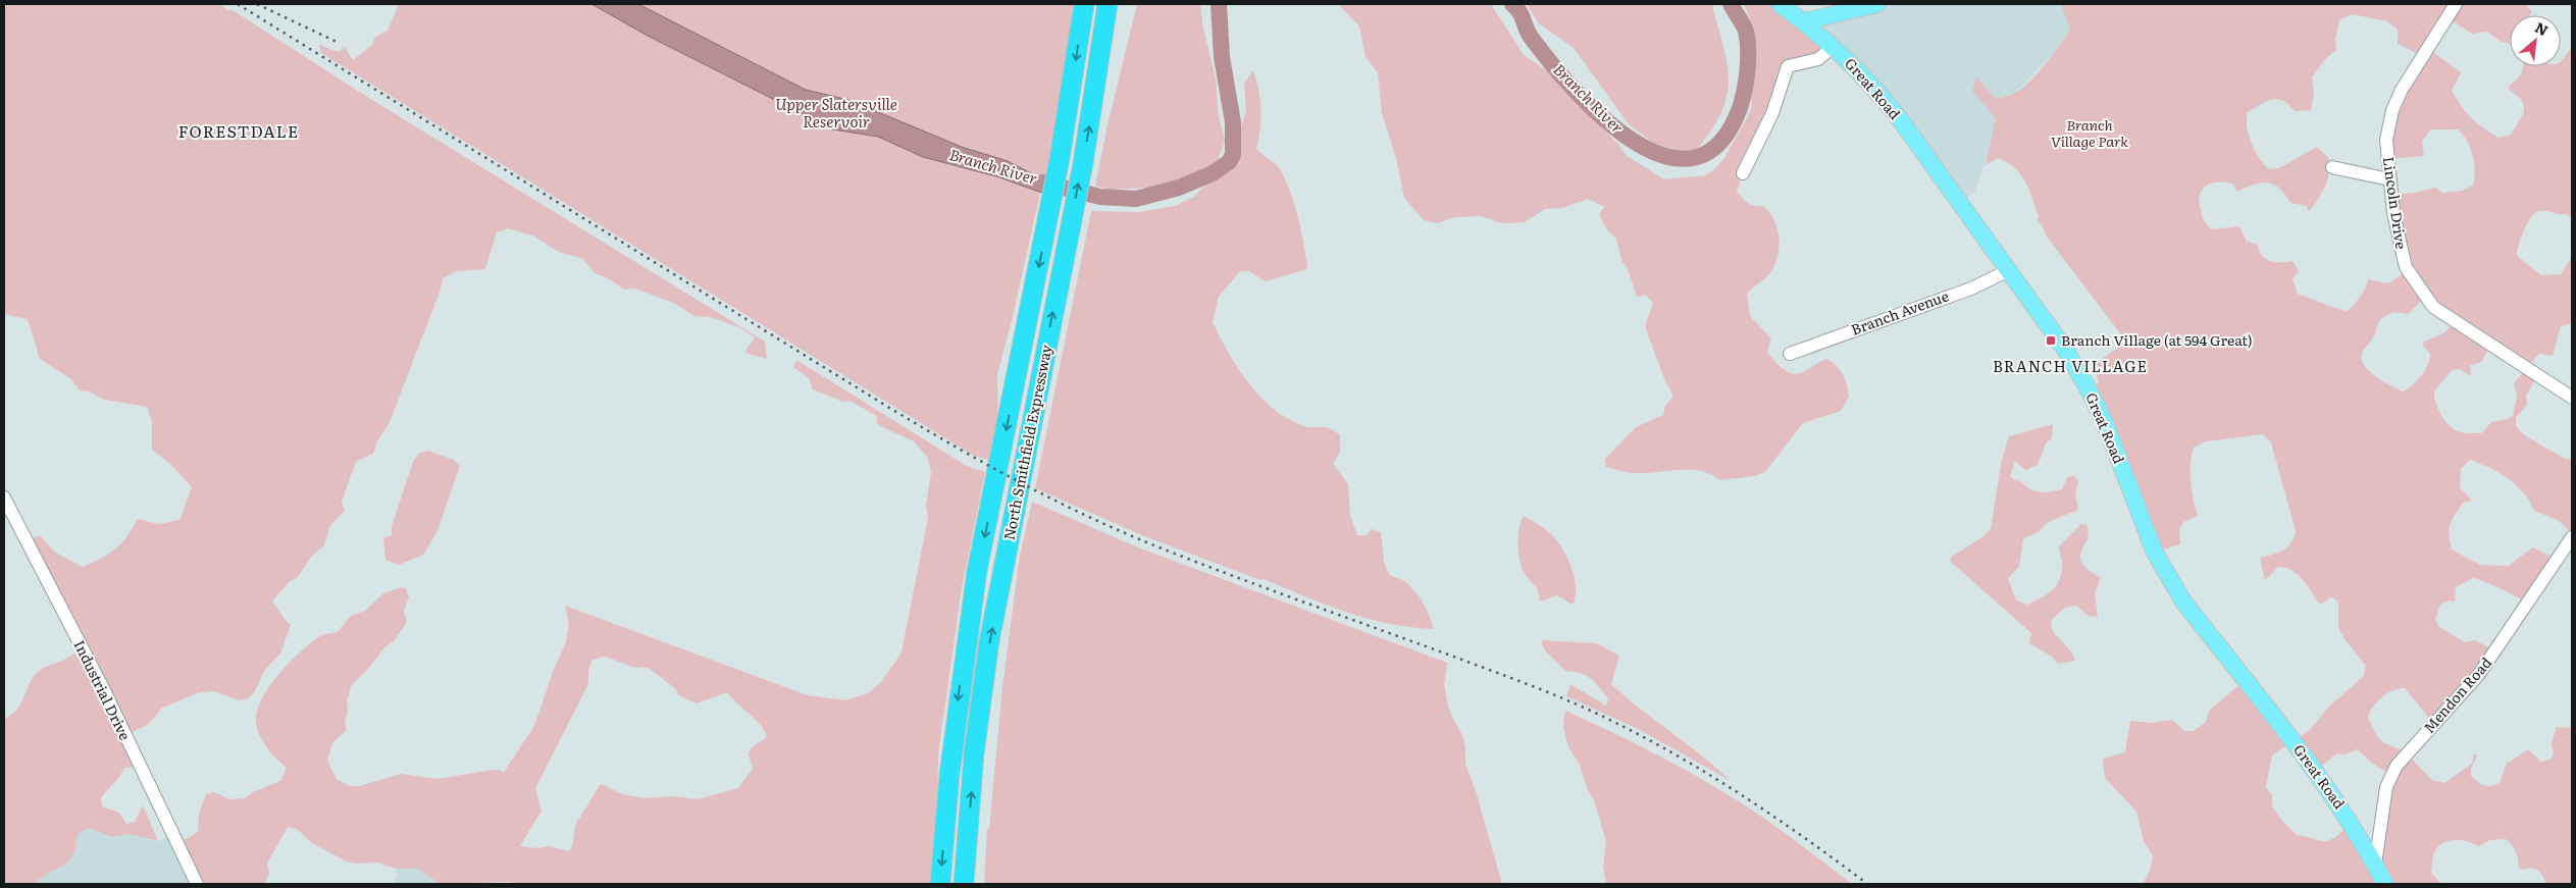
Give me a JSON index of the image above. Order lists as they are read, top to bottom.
{
  "streets": {
    "highway": ["North Smithfield Expressway"],
    "main road": ["Great Road"],
    "street": [
      "Lincoln Drive",
      "Branch Avenue",
      "Industrial Drive",
      "Mendon Road"
    ]
  },
  "crossings": [
    ["Great Road", "Branch Avenue"],
    ["Great Road", "Mendon Road"]
  ],
  "districts": ["FORESTDALE", "BRANCH VILLAGE"],
  "water": ["Branch River", "Upper Slatersville Reservoir"],
  "parks": ["Branch Village Park"],
  "places": {
    "transit": ["Branch Village (at 594 Great)"]
  },
  "north": "top right"
}
